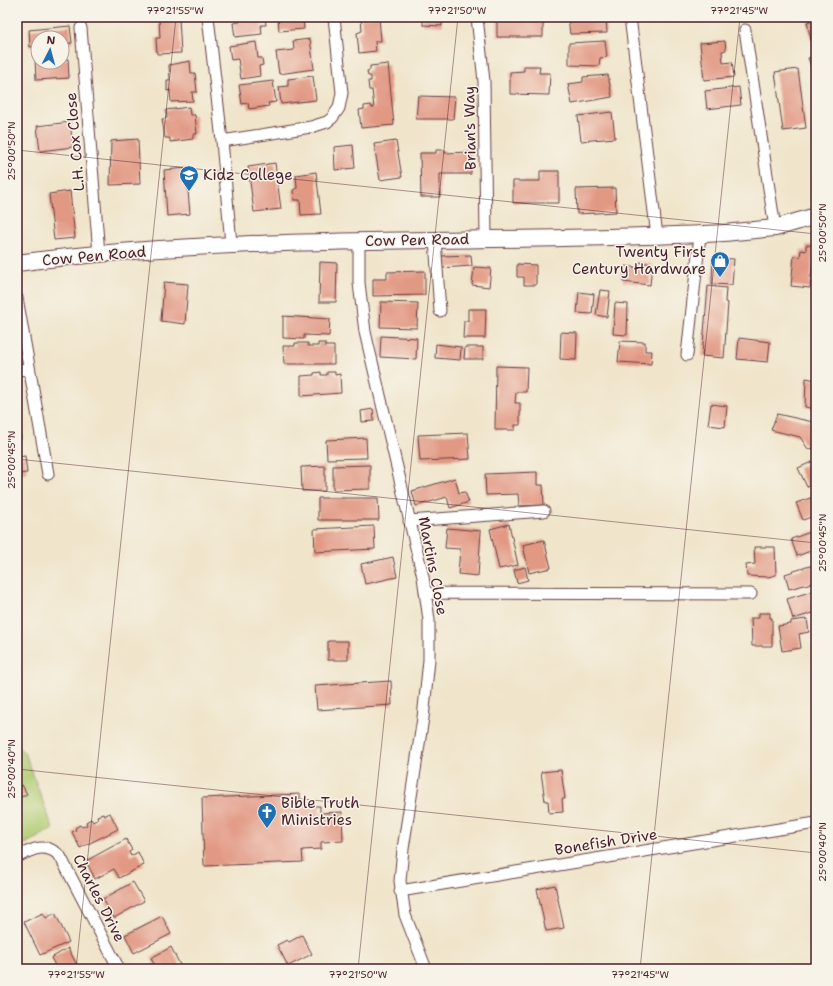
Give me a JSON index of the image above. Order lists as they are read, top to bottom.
{
  "streets": {
    "main road": ["Cow Pen Road"],
    "street": [
      "Brian's Way",
      "L.H. Cox Close",
      "Martins Close",
      "Bonefish Drive",
      "Charles Drive"
    ]
  },
  "crossings": [
    ["Brian's Way", "Cow Pen Road"],
    ["L.H. Cox Close", "Cow Pen Road"],
    ["Cow Pen Road", "Martins Close"],
    ["Martins Close", "Bonefish Drive"]
  ],
  "places": {
    "school or university": ["Kidz College"],
    "shop": ["Twenty First Century Hardware"],
    "church": ["Bible Truth Ministries"]
  },
  "north": "top",
  "coordinates": [
    "77°21'55\"W",
    "77°21'50\"W",
    "77°21'45\"W",
    "25°00'50\"N",
    "25°00'45\"N",
    "25°00'40\"N"
  ]
}
